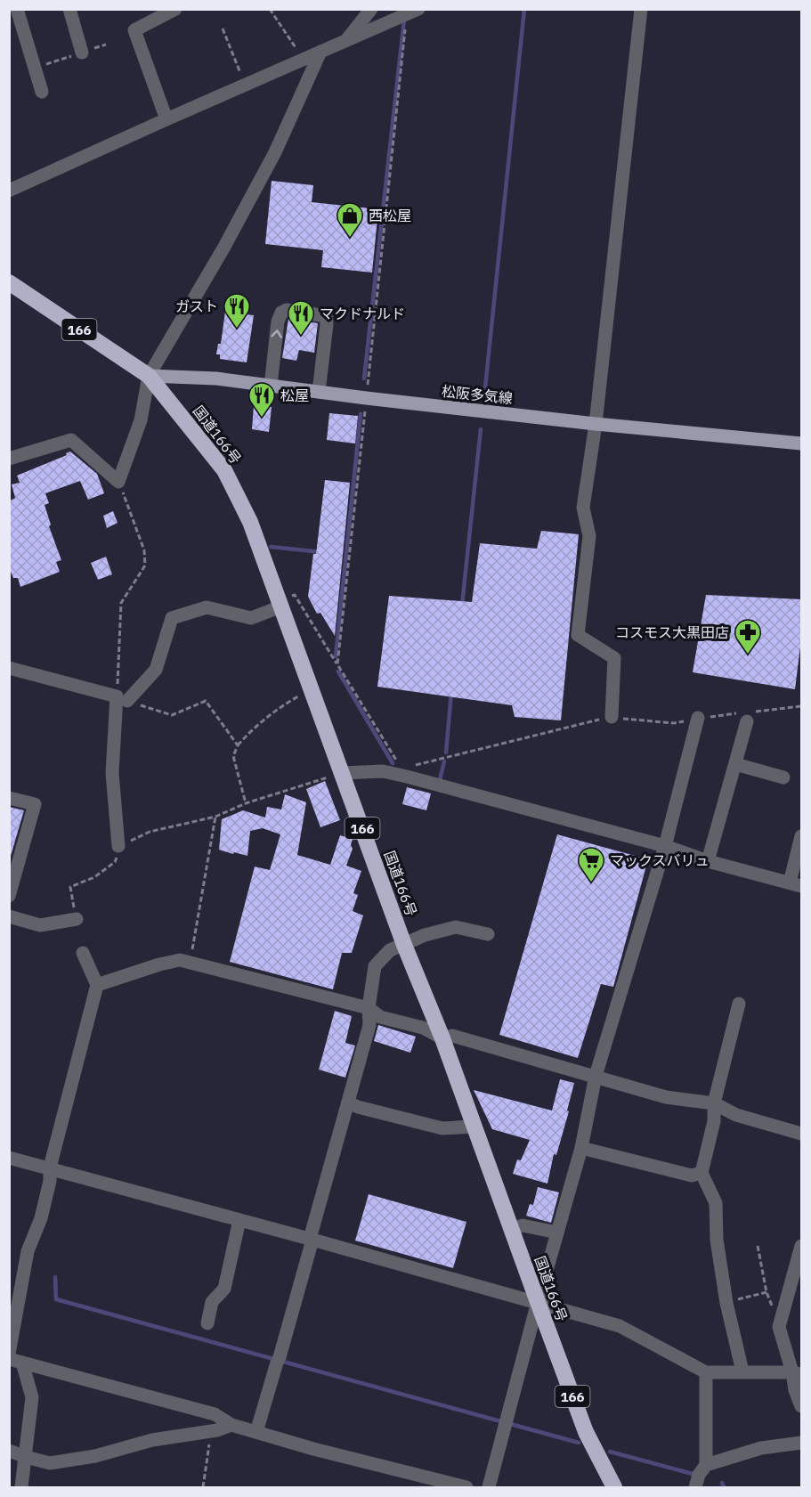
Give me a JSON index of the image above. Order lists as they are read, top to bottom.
{
  "streets": {
    "highway": ["166", "国道166号"],
    "main road": ["松阪多気線"]
  },
  "crossings": [
    ["松阪多気線", "国道166号"]
  ],
  "places": {
    "shop": ["西松屋"],
    "restaurant": ["ガスト", "マクドナルド", "松屋"],
    "pharmacy": ["コスモス大黒田店"],
    "supermarket": ["マックスバリュ"]
  }
}
